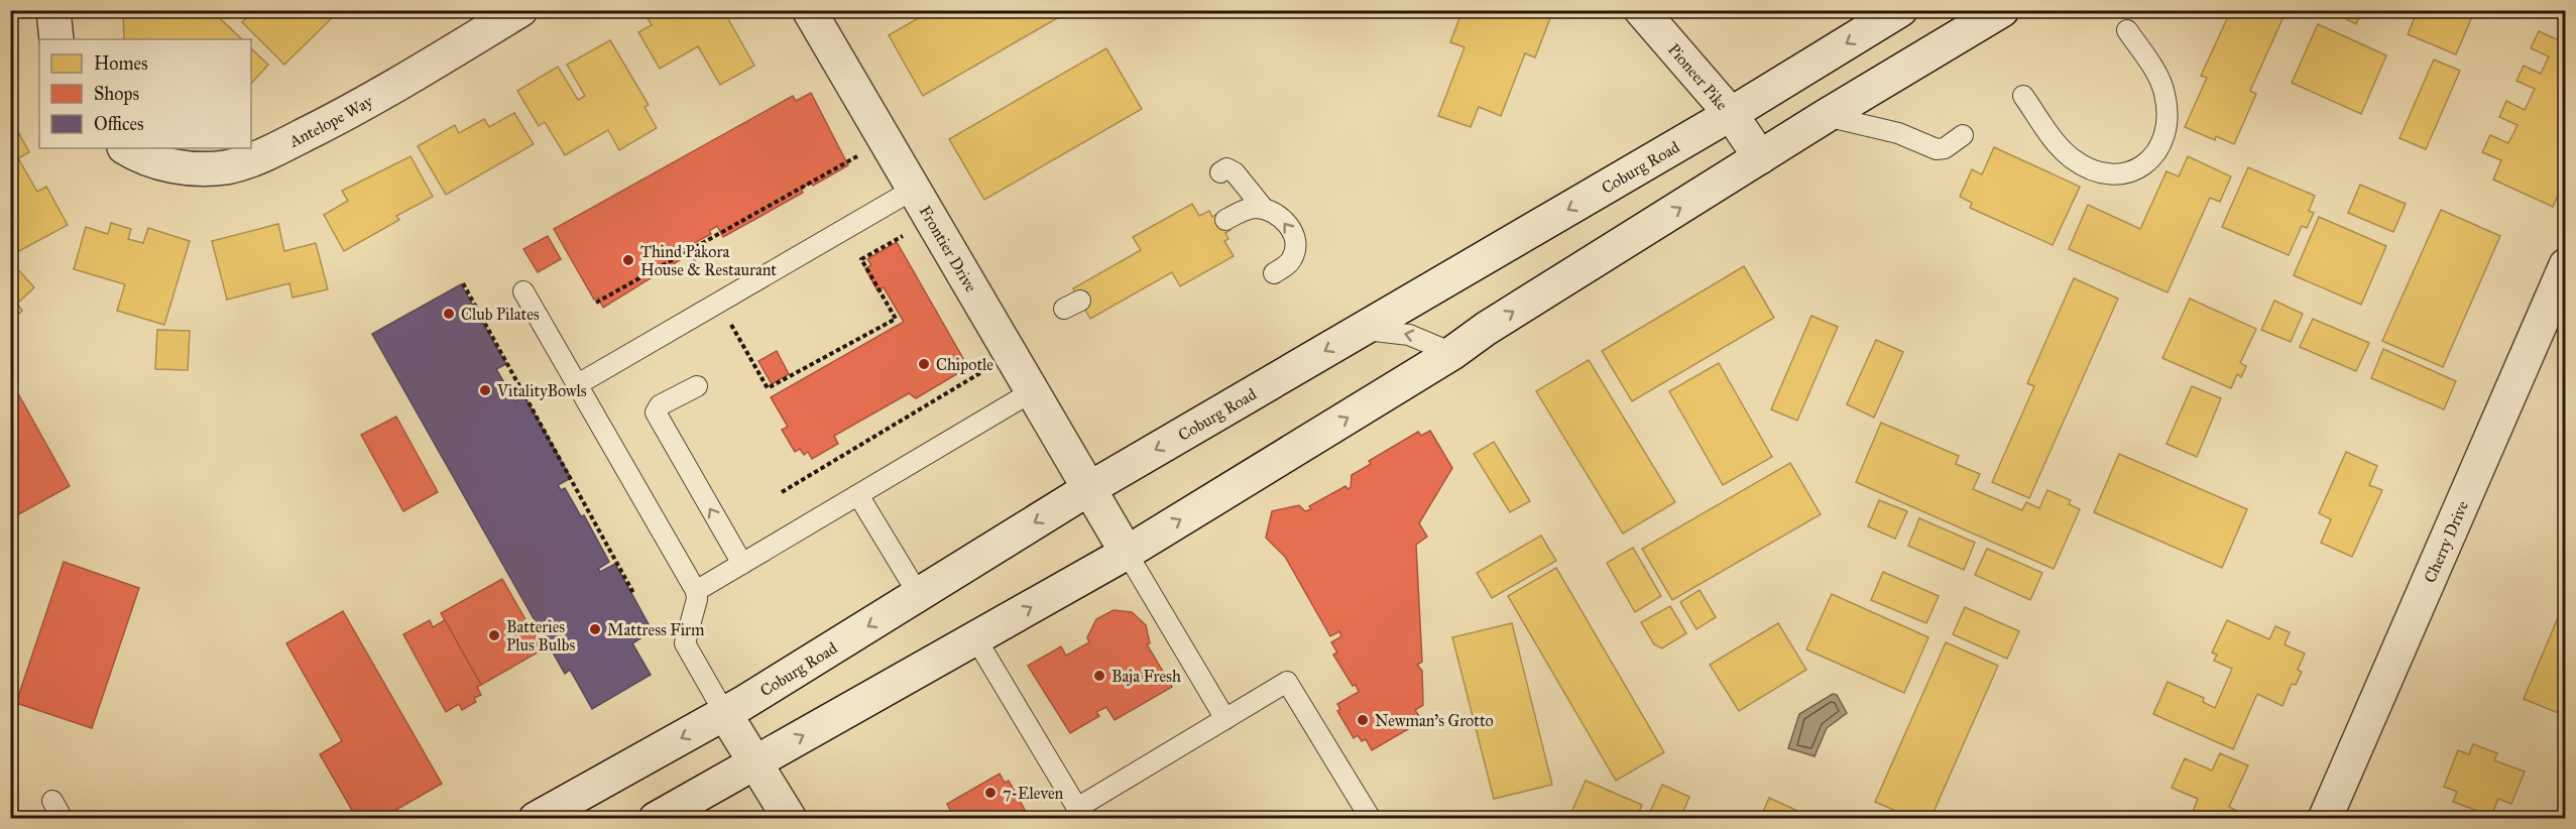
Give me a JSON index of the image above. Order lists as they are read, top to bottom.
{
  "streets": {
    "main road": [
      "Pioneer Pike",
      "Antelope Way",
      "Coburg Road",
      "Frontier Drive",
      "Cherry Drive"
    ]
  },
  "crossings": [
    ["Pioneer Pike", "Coburg Road"],
    ["Coburg Road", "Frontier Drive"]
  ],
  "places": [
    "Thind Pakora House & Restaurant",
    "Club Pilates",
    "Chipotle",
    "VitalityBowls",
    "Mattress Firm",
    "Batteries Plus Bulbs",
    "Baja Fresh",
    "Newman's Grotto",
    "7-Eleven"
  ],
  "legend": ["Homes", "Shops", "Offices"]
}
